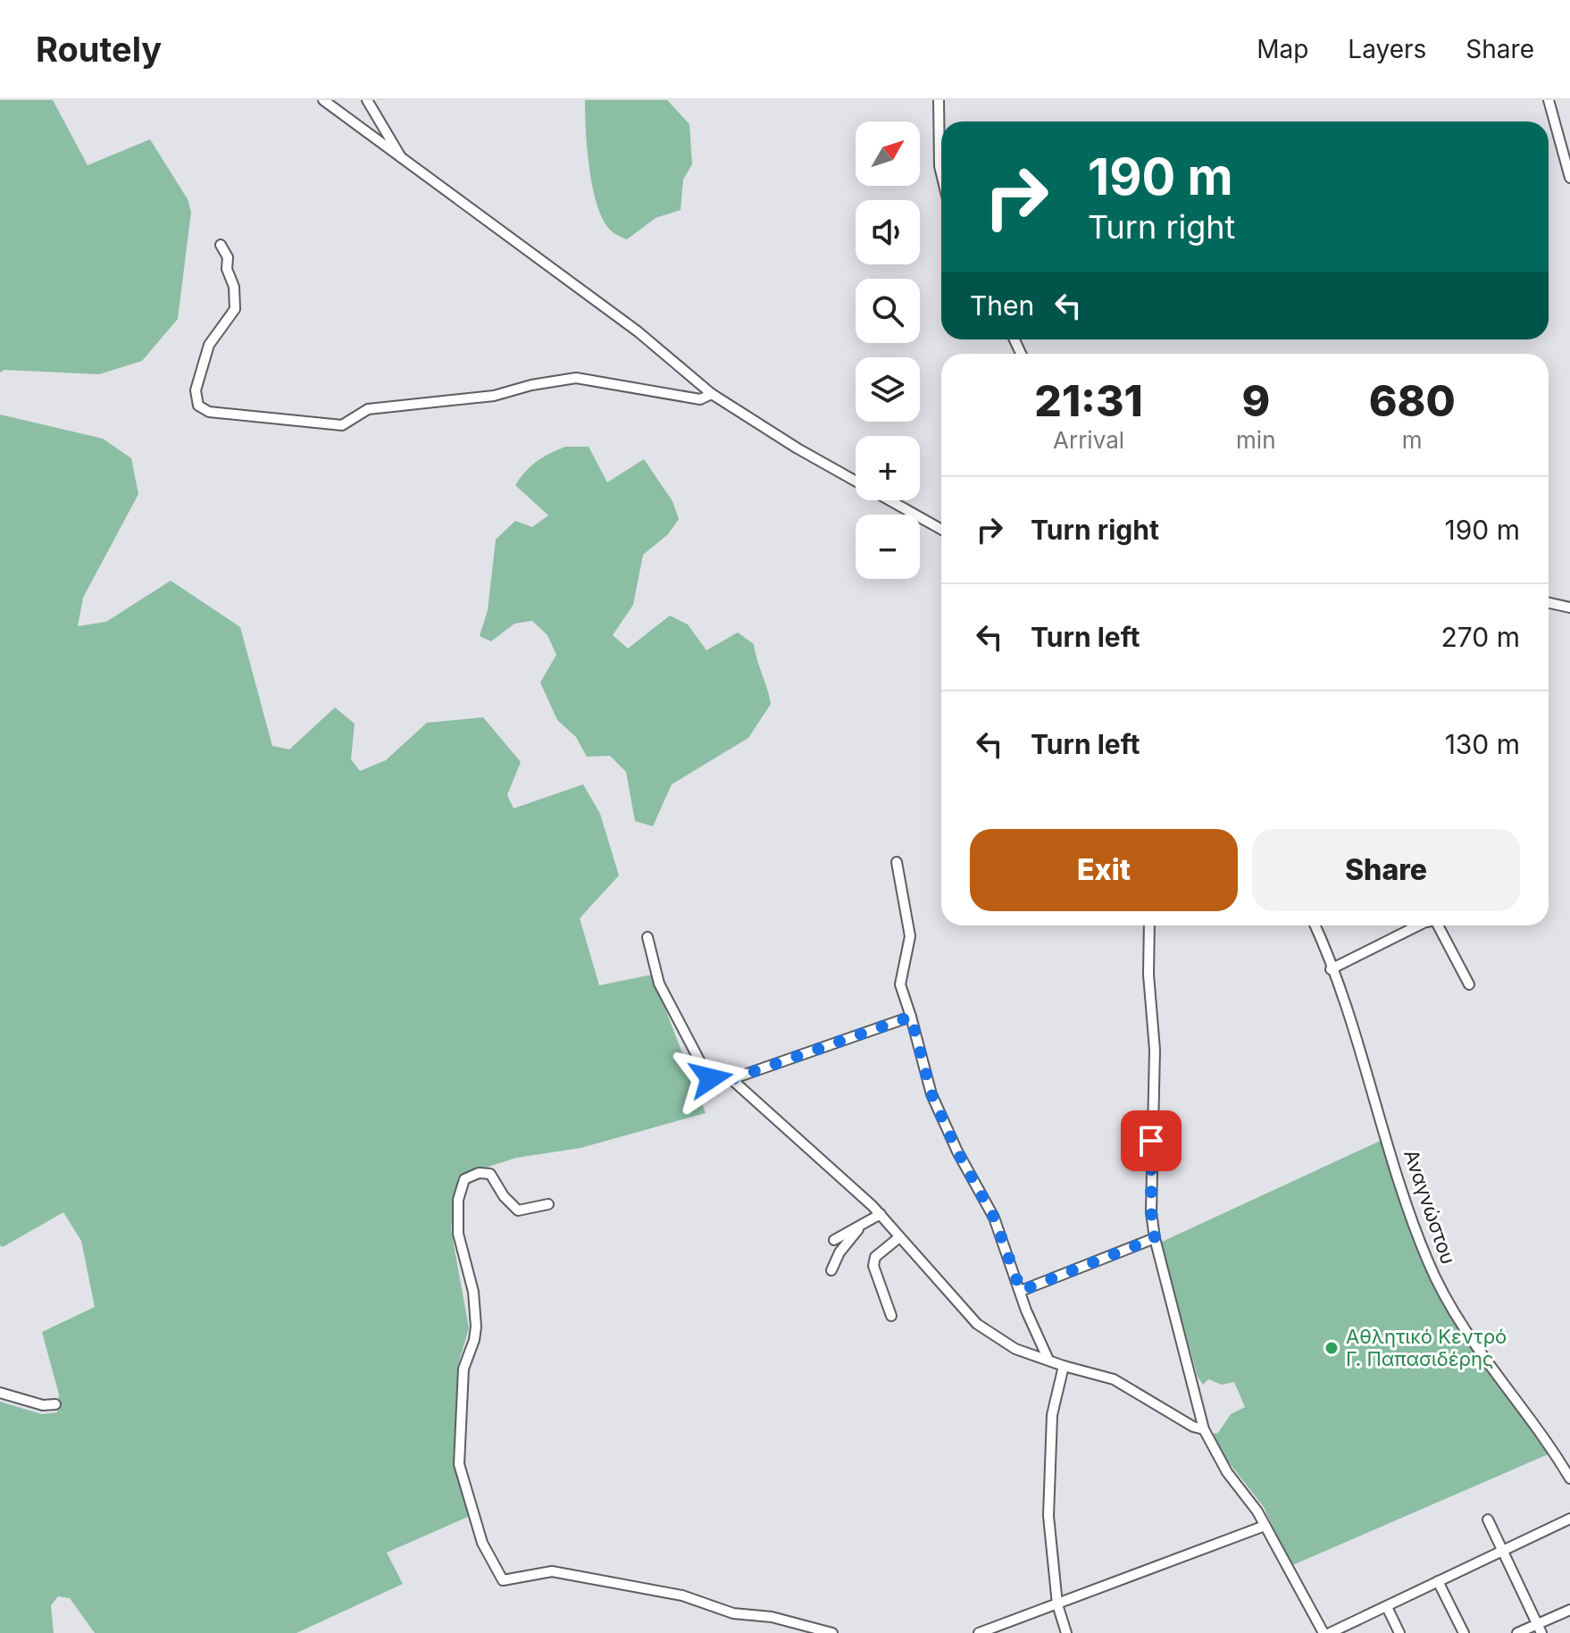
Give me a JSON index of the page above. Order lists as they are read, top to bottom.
{
  "streets": {
    "street": ["Αναγνώστου"]
  },
  "places": ["Αθλητικό Κεντρό Γ. Παπασιδέρης"],
  "north": "top right",
  "page": {
    "header": "Routely",
    "nav": ["Map", "Layers", "Share"],
    "map_buttons": ["+", "−"],
    "turn": ["190 m", "Turn right"],
    "then": "Then",
    "eta": [
      "21:31",
      "Arrival",
      "9",
      "min",
      "680",
      "m"
    ],
    "list": [
      {
        "name": "Turn right",
        "value": "190 m"
      },
      {
        "name": "Turn left",
        "value": "270 m"
      },
      {
        "name": "Turn left",
        "value": "130 m"
      }
    ],
    "buttons": ["Exit", "Share"]
  }
}
